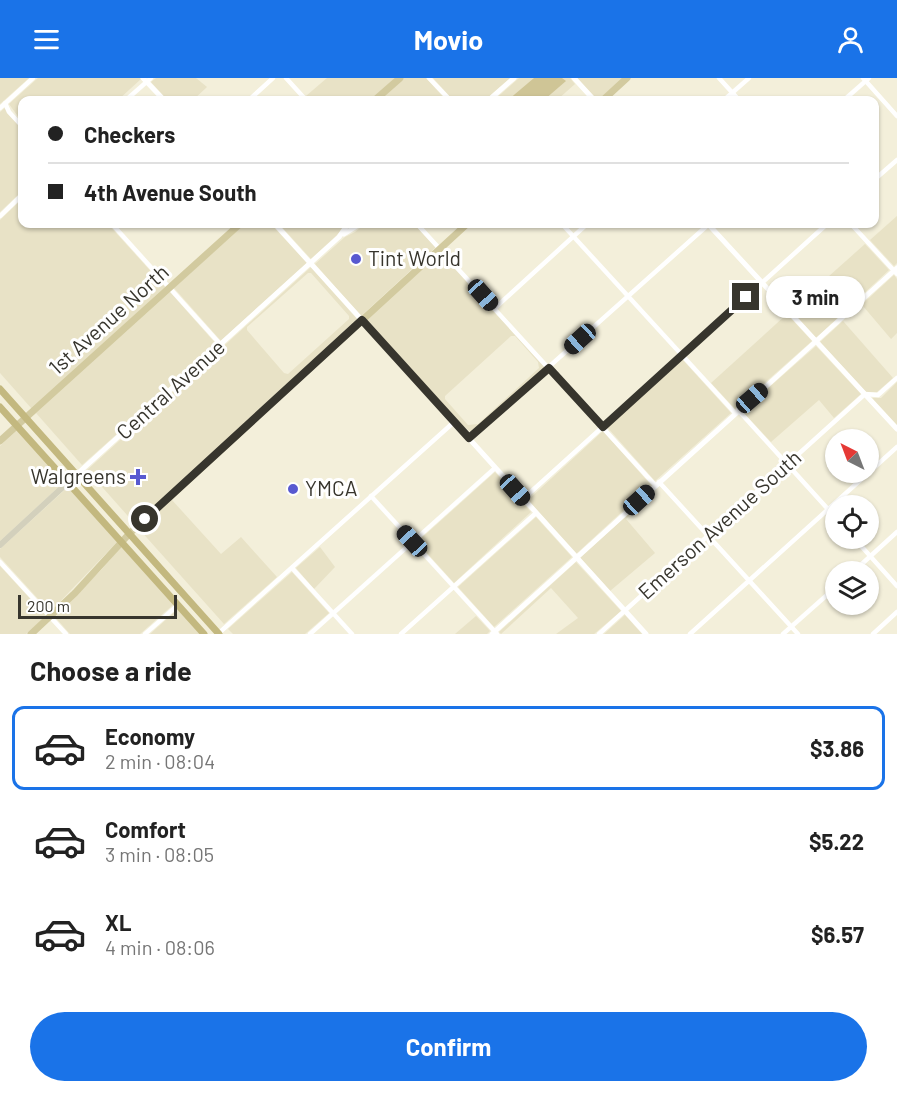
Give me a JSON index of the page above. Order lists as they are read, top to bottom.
{
  "streets": {
    "main road": ["1st Avenue North", "Central Avenue"],
    "street": ["Emerson Avenue South"]
  },
  "places": {
    "other": ["Tint World", "YMCA"],
    "health": ["Walgreens"]
  },
  "scale_bar": "200 m",
  "north": "top left",
  "page": {
    "header": "Movio",
    "banner": ["Checkers", "4th Avenue South"],
    "bubble": "3 min",
    "scale": "200 m",
    "heading": "Choose a ride",
    "list": [
      {
        "name": "Economy",
        "note": "2 min · 08:04",
        "value": "$3.86"
      },
      {
        "name": "Comfort",
        "note": "3 min · 08:05",
        "value": "$5.22"
      },
      {
        "name": "XL",
        "note": "4 min · 08:06",
        "value": "$6.57"
      }
    ],
    "buttons": "Confirm"
  }
}
